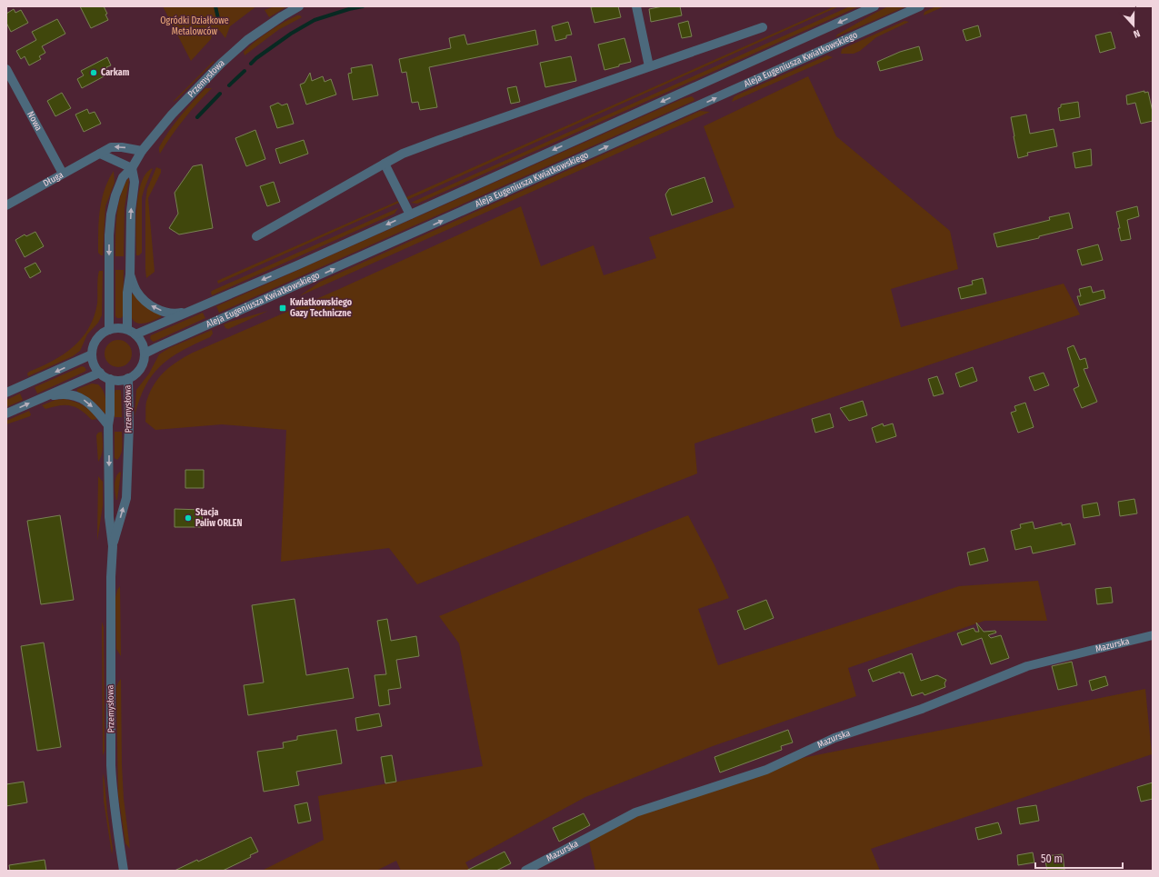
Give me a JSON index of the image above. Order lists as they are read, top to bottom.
{
  "streets": {
    "street": [
      "Aleja Eugeniusza Kwiatkowskiego",
      "Przemysłowa",
      "Nowa",
      "Długa",
      "Mazurska"
    ]
  },
  "crossings": [
    ["Aleja Eugeniusza Kwiatkowskiego", "Przemysłowa"],
    ["Przemysłowa", "Długa"],
    ["Nowa", "Długa"]
  ],
  "parks": ["Ogródki Działkowe Metalowców"],
  "places": {
    "other": ["Carkam", "Stacja Paliw ORLEN"],
    "transit": ["Kwiatkowskiego Gazy Techniczne"]
  },
  "scale_bar": "50 m",
  "north": "bottom"
}
